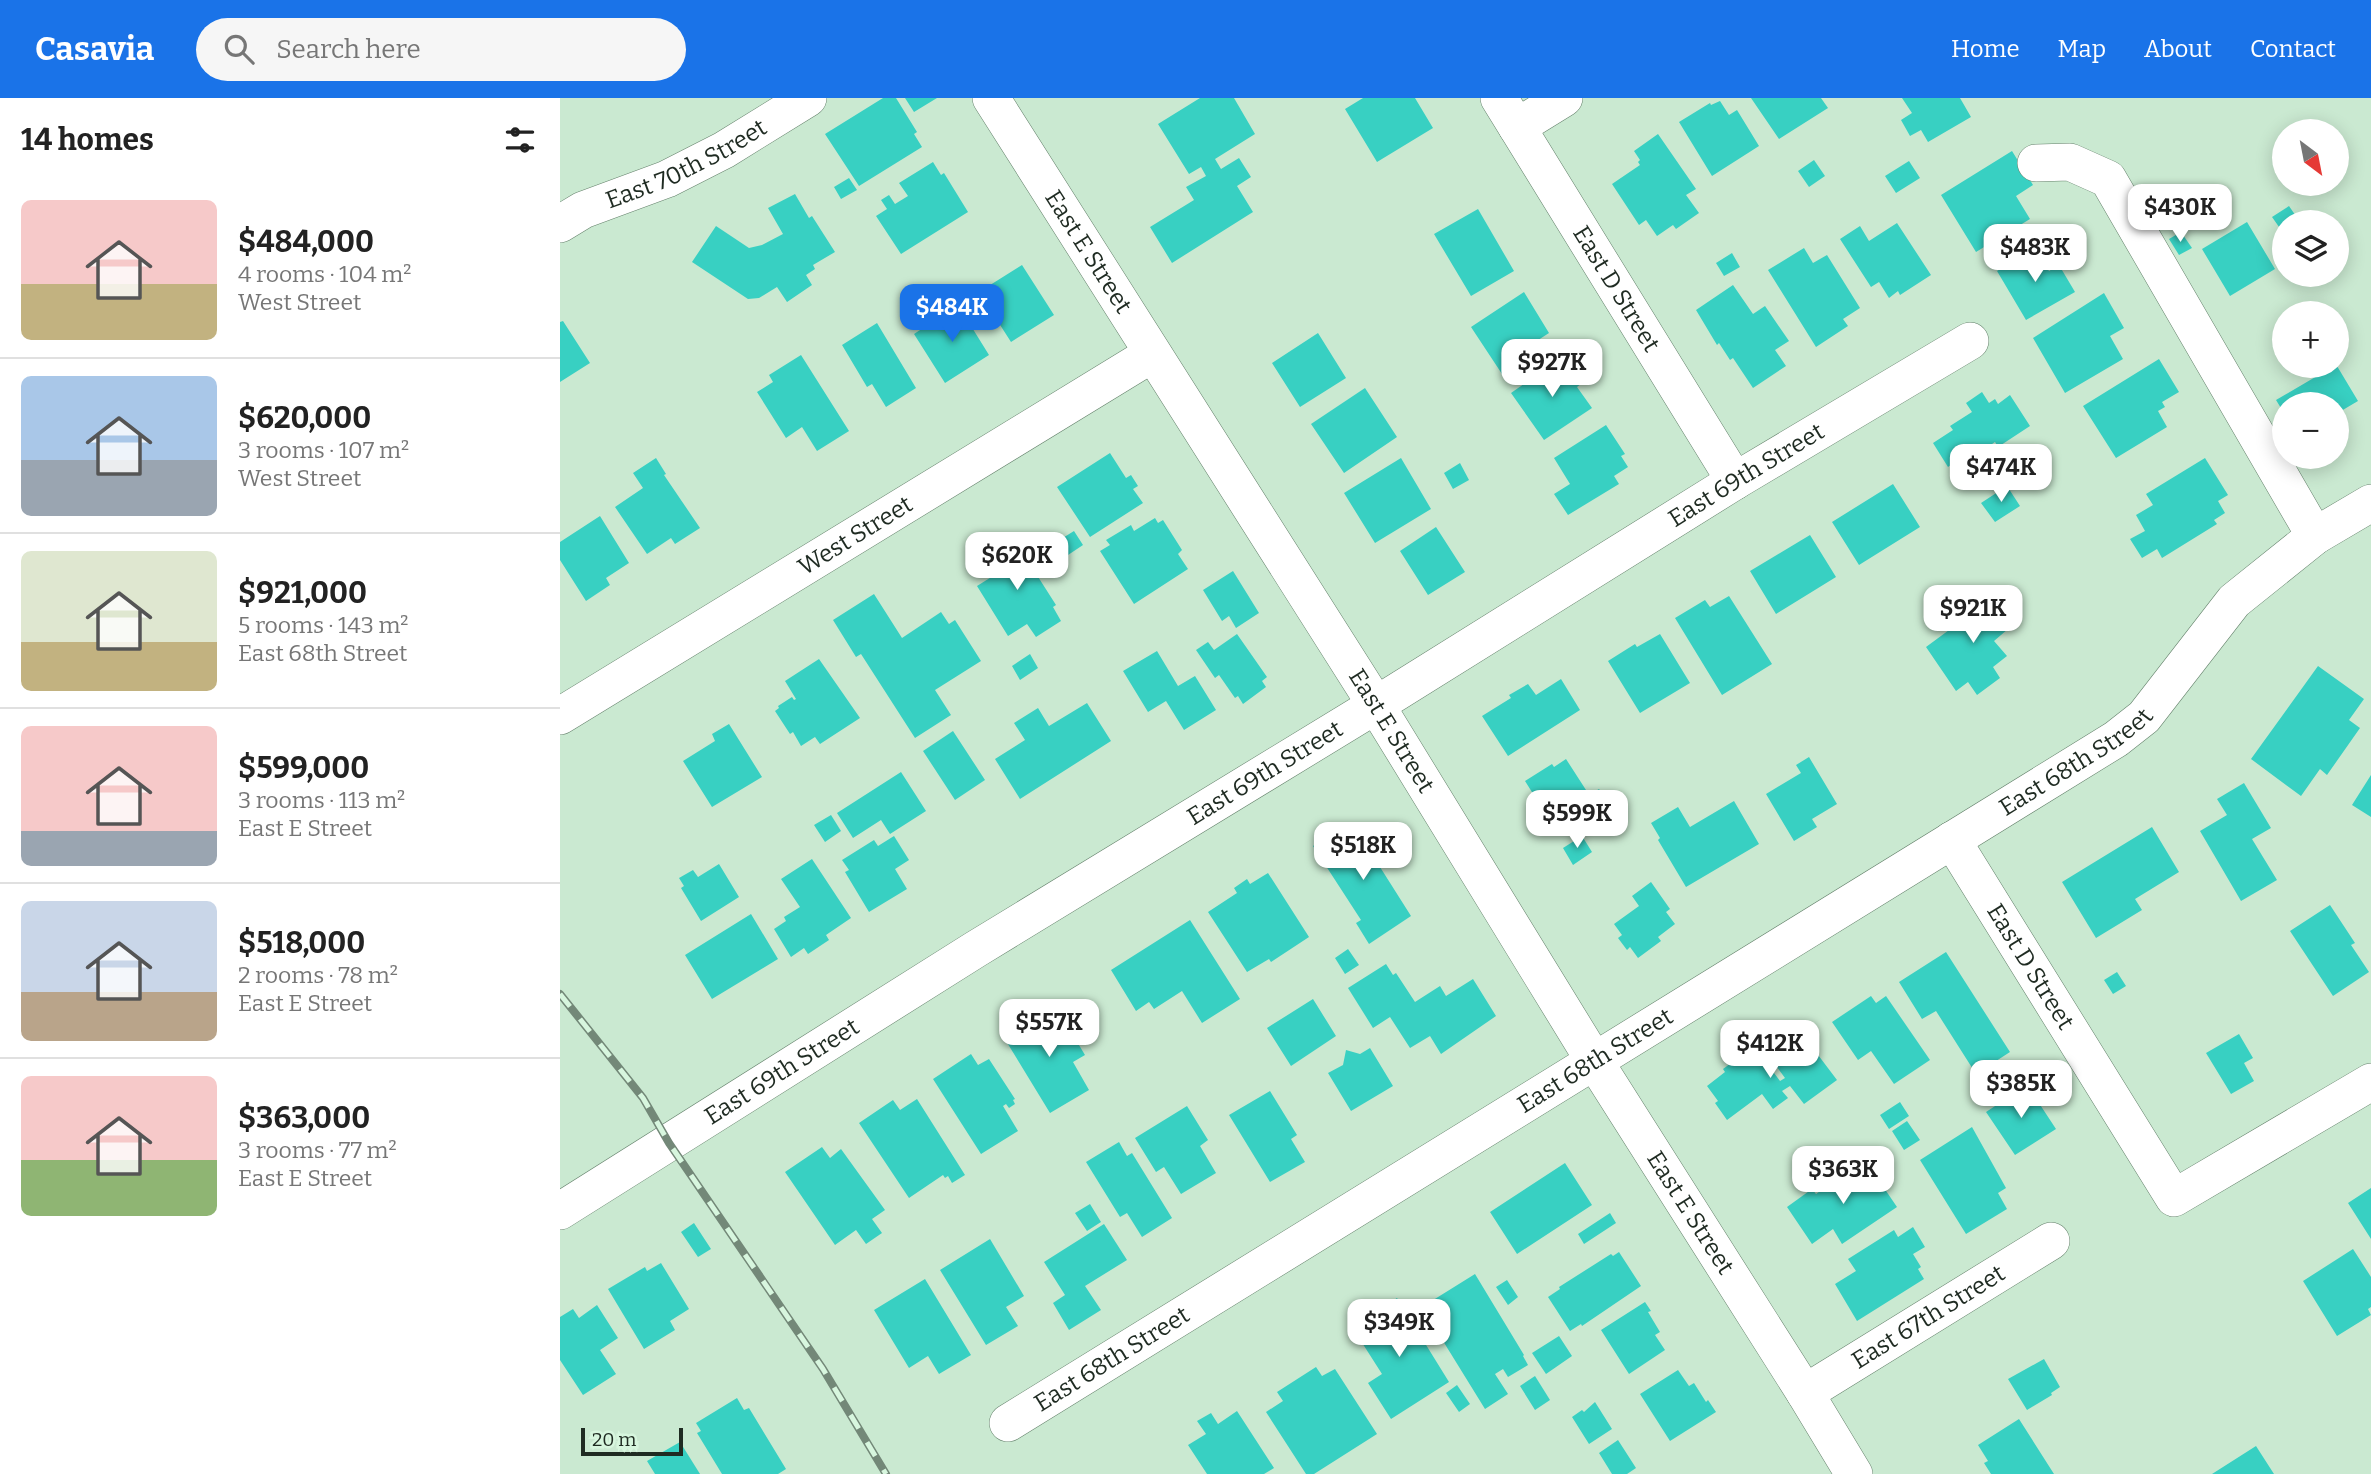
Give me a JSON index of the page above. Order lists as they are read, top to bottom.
{
  "streets": {
    "street": [
      "East 70th Street",
      "East E Street",
      "East D Street",
      "East 69th Street",
      "West Street",
      "East 68th Street",
      "East 67th Street"
    ]
  },
  "crossings": [
    ["East E Street", "East 69th Street"],
    ["East E Street", "West Street"],
    ["East E Street", "East 68th Street"],
    ["East E Street", "East 67th Street"],
    ["East D Street", "East 69th Street"],
    ["East D Street", "East 68th Street"]
  ],
  "scale_bar": "20 m",
  "north": "bottom right",
  "page": {
    "header": "Casavia",
    "search": "Search here",
    "nav": [
      "Home",
      "Map",
      "About",
      "Contact"
    ],
    "heading": "14 homes",
    "map_buttons": ["+", "−"],
    "list": [
      {
        "name": "$484,000",
        "note": "4 rooms · 104 m² · West Street"
      },
      {
        "name": "$620,000",
        "note": "3 rooms · 107 m² · West Street"
      },
      {
        "name": "$921,000",
        "note": "5 rooms · 143 m² · East 68th Street"
      },
      {
        "name": "$599,000",
        "note": "3 rooms · 113 m² · East E Street"
      },
      {
        "name": "$518,000",
        "note": "2 rooms · 78 m² · East E Street"
      },
      {
        "name": "$363,000",
        "note": "3 rooms · 77 m² · East E Street"
      }
    ],
    "price": [
      "$430K",
      "$483K",
      "$484K",
      "$927K",
      "$474K",
      "$620K",
      "$921K",
      "$599K",
      "$518K",
      "$557K",
      "$412K",
      "$385K",
      "$363K",
      "$349K"
    ],
    "scale": "20 m"
  }
}
